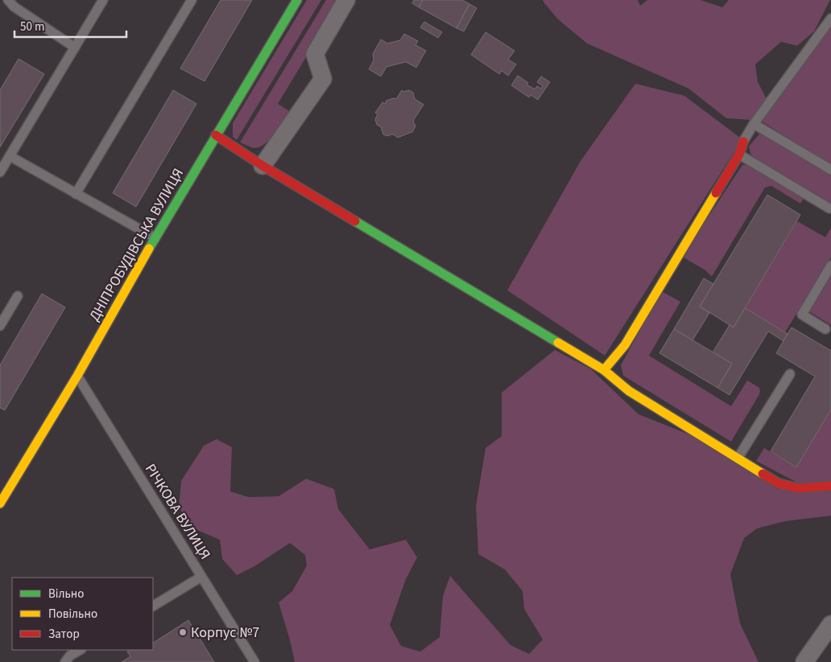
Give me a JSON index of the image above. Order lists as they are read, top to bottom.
{
  "streets": {
    "street": ["ДНІПРОБУДІВСЬКА ВУЛИЦЯ"],
    "lane": ["РІЧКОВА ВУЛИЦЯ"]
  },
  "crossings": [
    ["ДНІПРОБУДІВСЬКА ВУЛИЦЯ", "РІЧКОВА ВУЛИЦЯ"]
  ],
  "places": ["Корпус №7"],
  "legend": ["Вільно", "Повільно", "Затор"],
  "scale_bar": "50 m"
}
